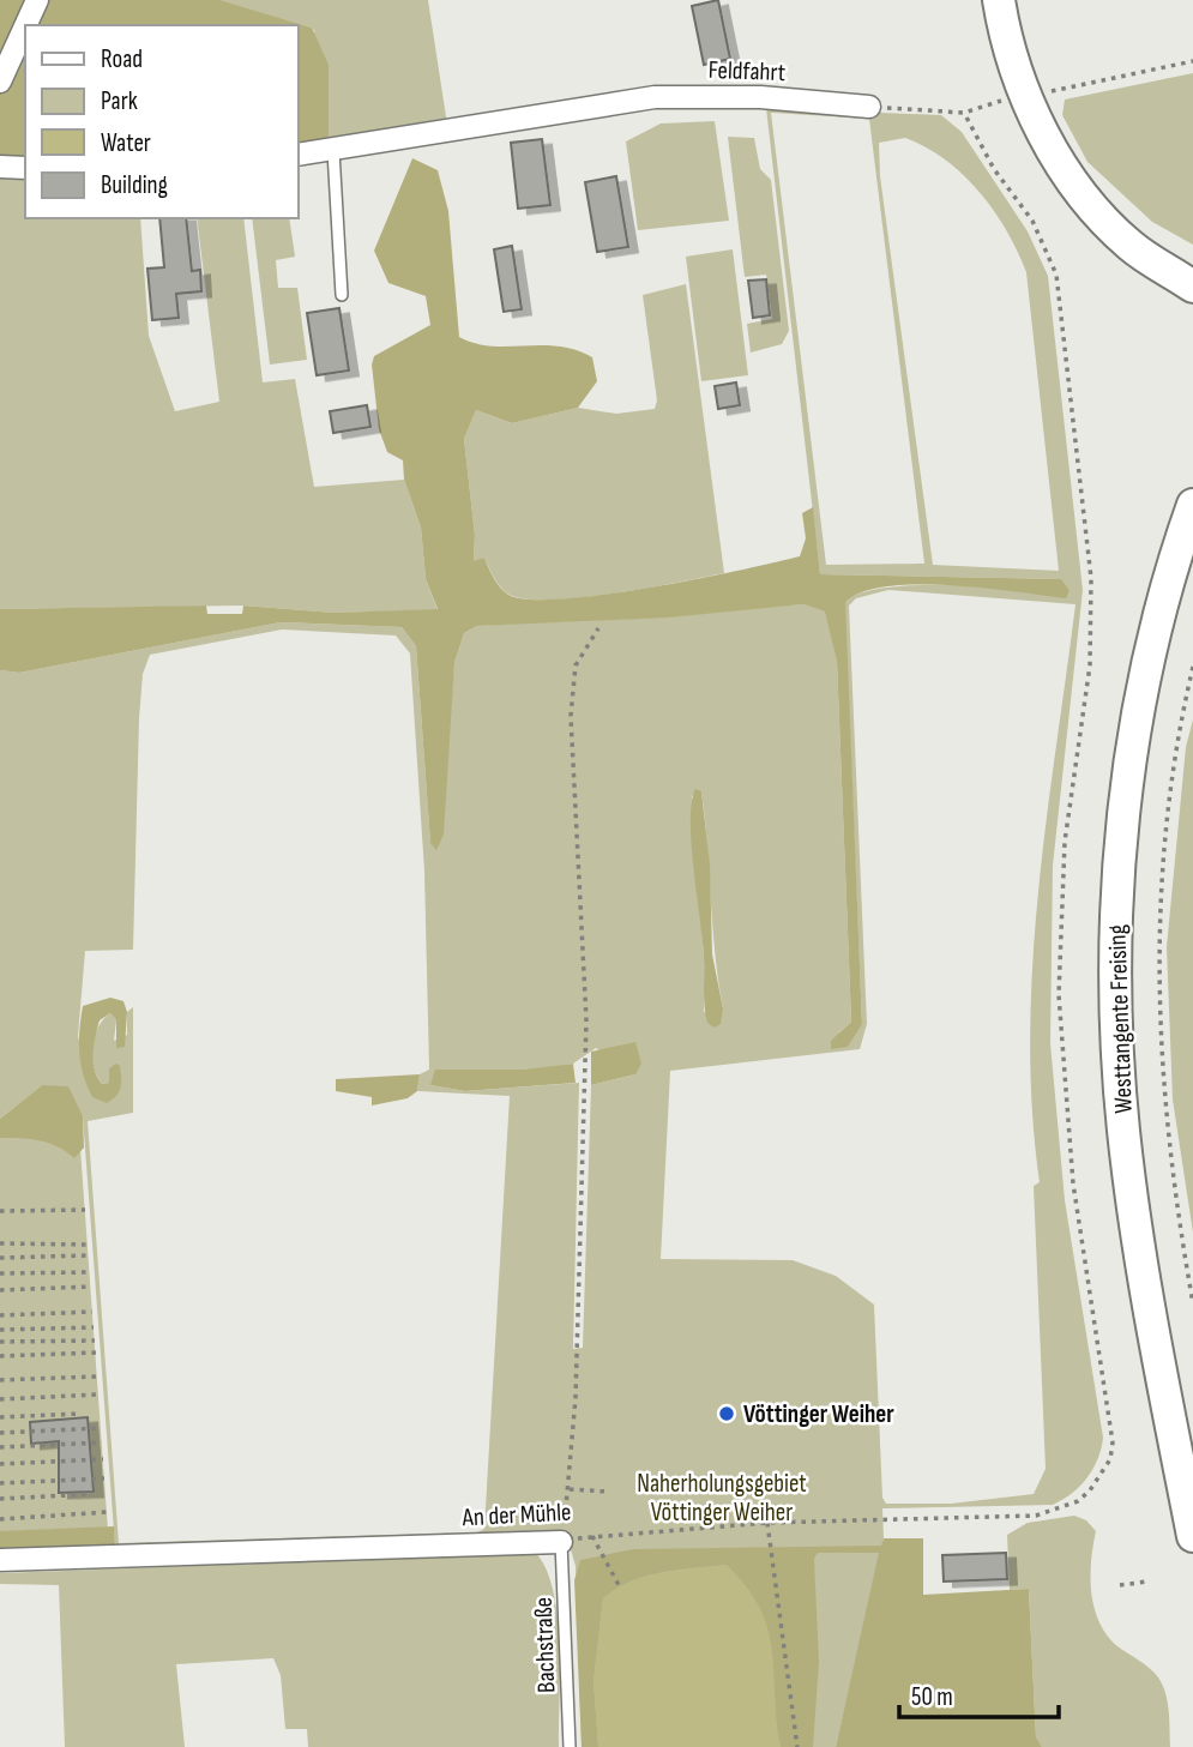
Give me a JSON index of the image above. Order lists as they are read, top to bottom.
{
  "streets": {
    "main road": ["Westtangente Freising"],
    "street": ["Feldfahrt", "An der Mühle"],
    "lane": ["Bachstraße"]
  },
  "crossings": [
    ["An der Mühle", "Bachstraße"]
  ],
  "parks": ["Naherholungsgebiet Vöttinger Weiher"],
  "places": ["Vöttinger Weiher"],
  "legend": [
    "Road",
    "Park",
    "Water",
    "Building"
  ],
  "scale_bar": "50 m"
}
